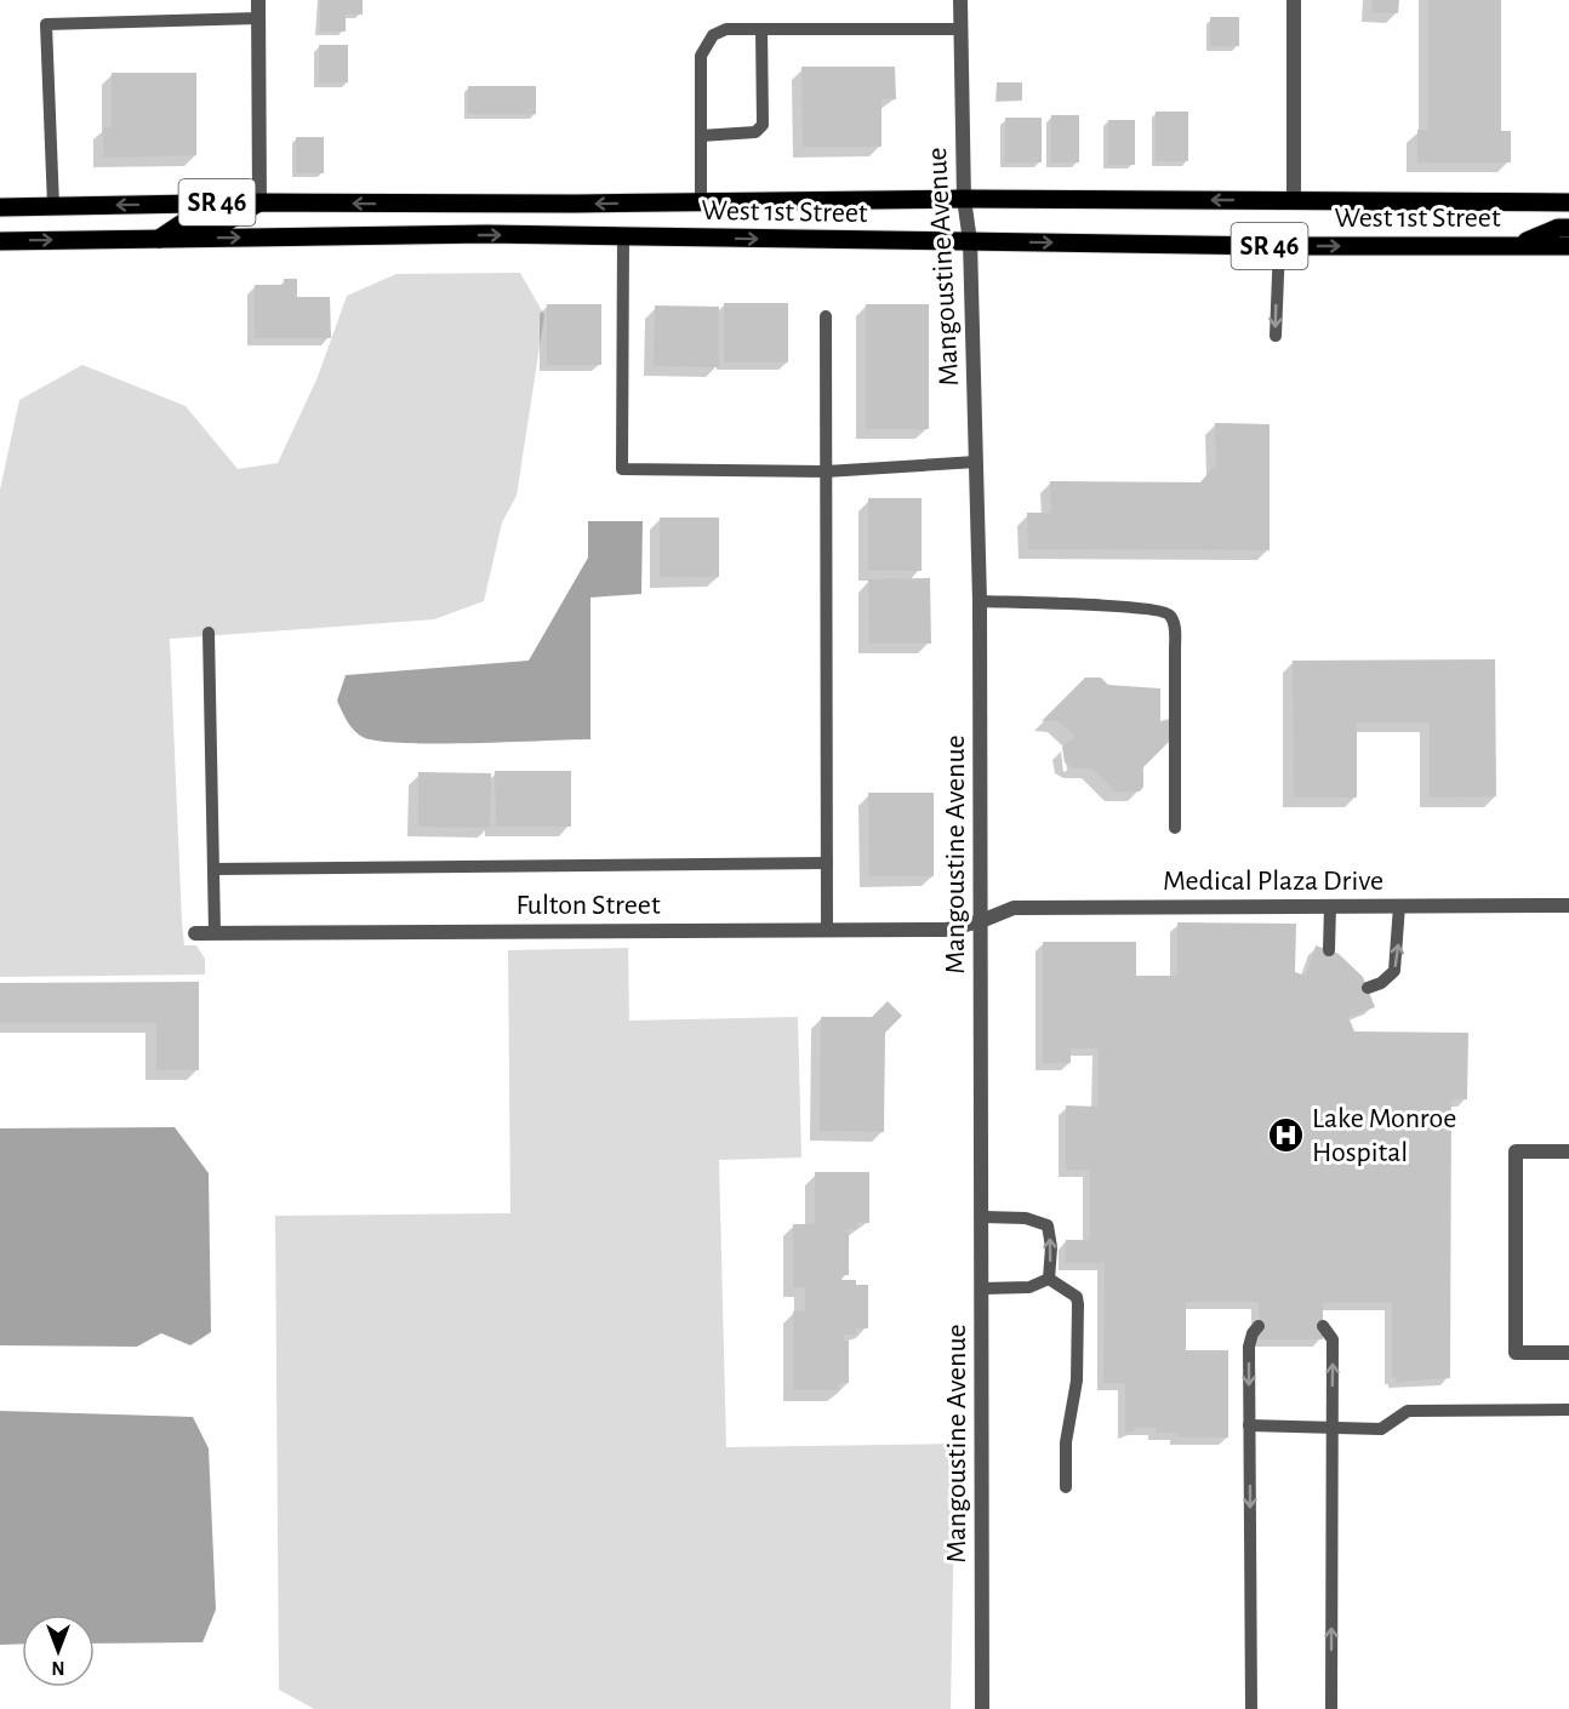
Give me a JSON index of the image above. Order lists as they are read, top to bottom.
{
  "streets": {
    "main road": ["SR 46", "West 1st Street"],
    "street": ["Mangoustine Avenue", "Medical Plaza Drive", "Fulton Street"]
  },
  "crossings": [
    ["West 1st Street", "Mangoustine Avenue"],
    ["Mangoustine Avenue", "Medical Plaza Drive"],
    ["Mangoustine Avenue", "Fulton Street"],
    ["Medical Plaza Drive", "Fulton Street"]
  ],
  "places": {
    "hospital": ["Lake Monroe Hospital"]
  },
  "north": "bottom"
}
